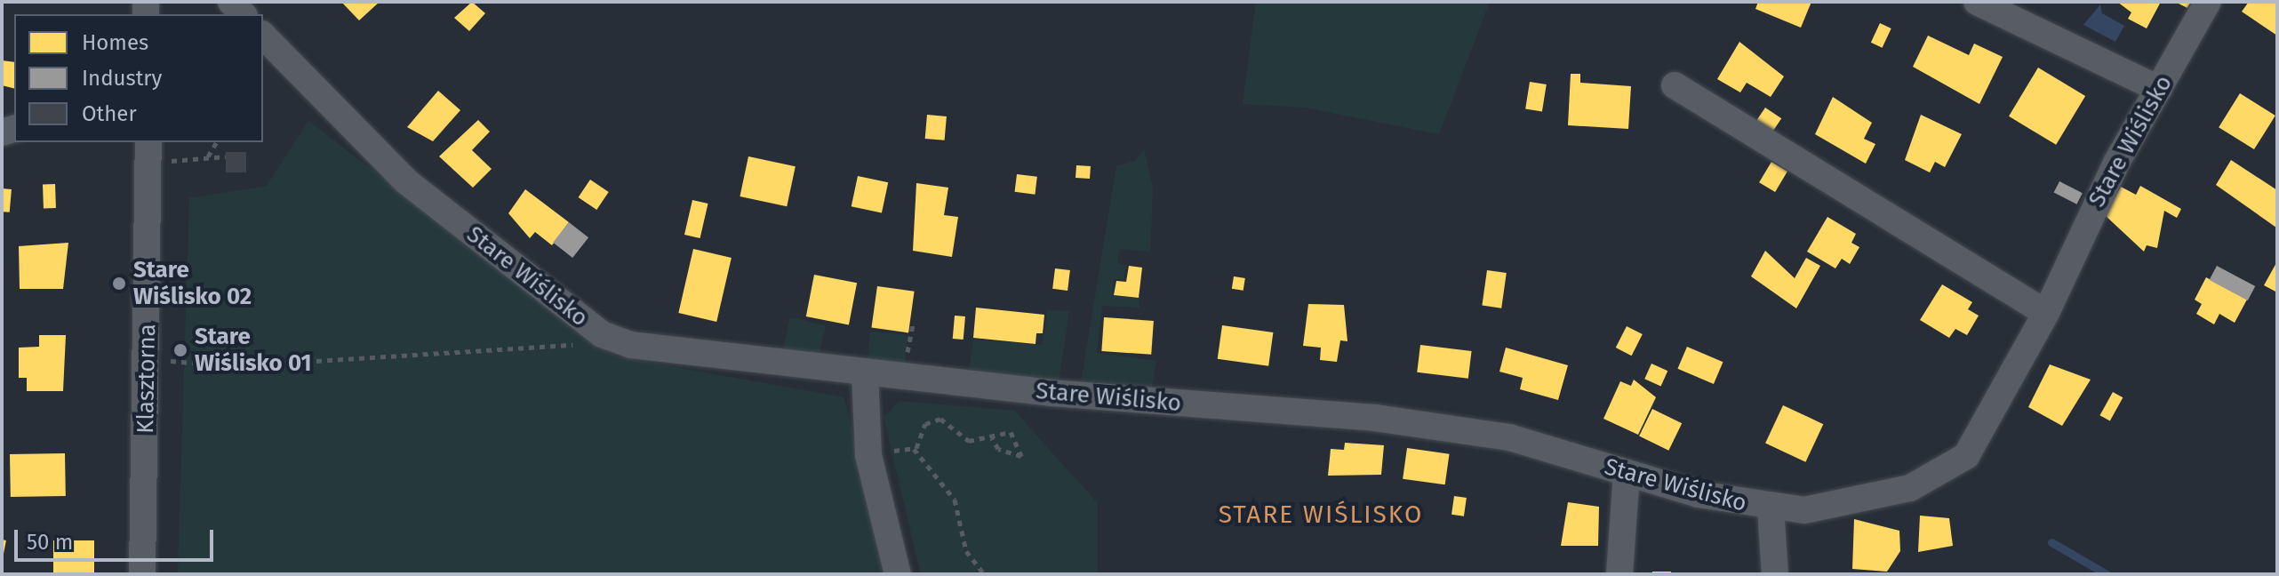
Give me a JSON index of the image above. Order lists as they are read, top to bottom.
{
  "streets": {
    "street": ["Stare Wiślisko", "Klasztorna"]
  },
  "districts": ["STARE WIŚLISKO"],
  "places": ["Stare Wiślisko 02", "Stare Wiślisko 01"],
  "legend": ["Homes", "Industry", "Other"],
  "scale_bar": "50 m"
}
